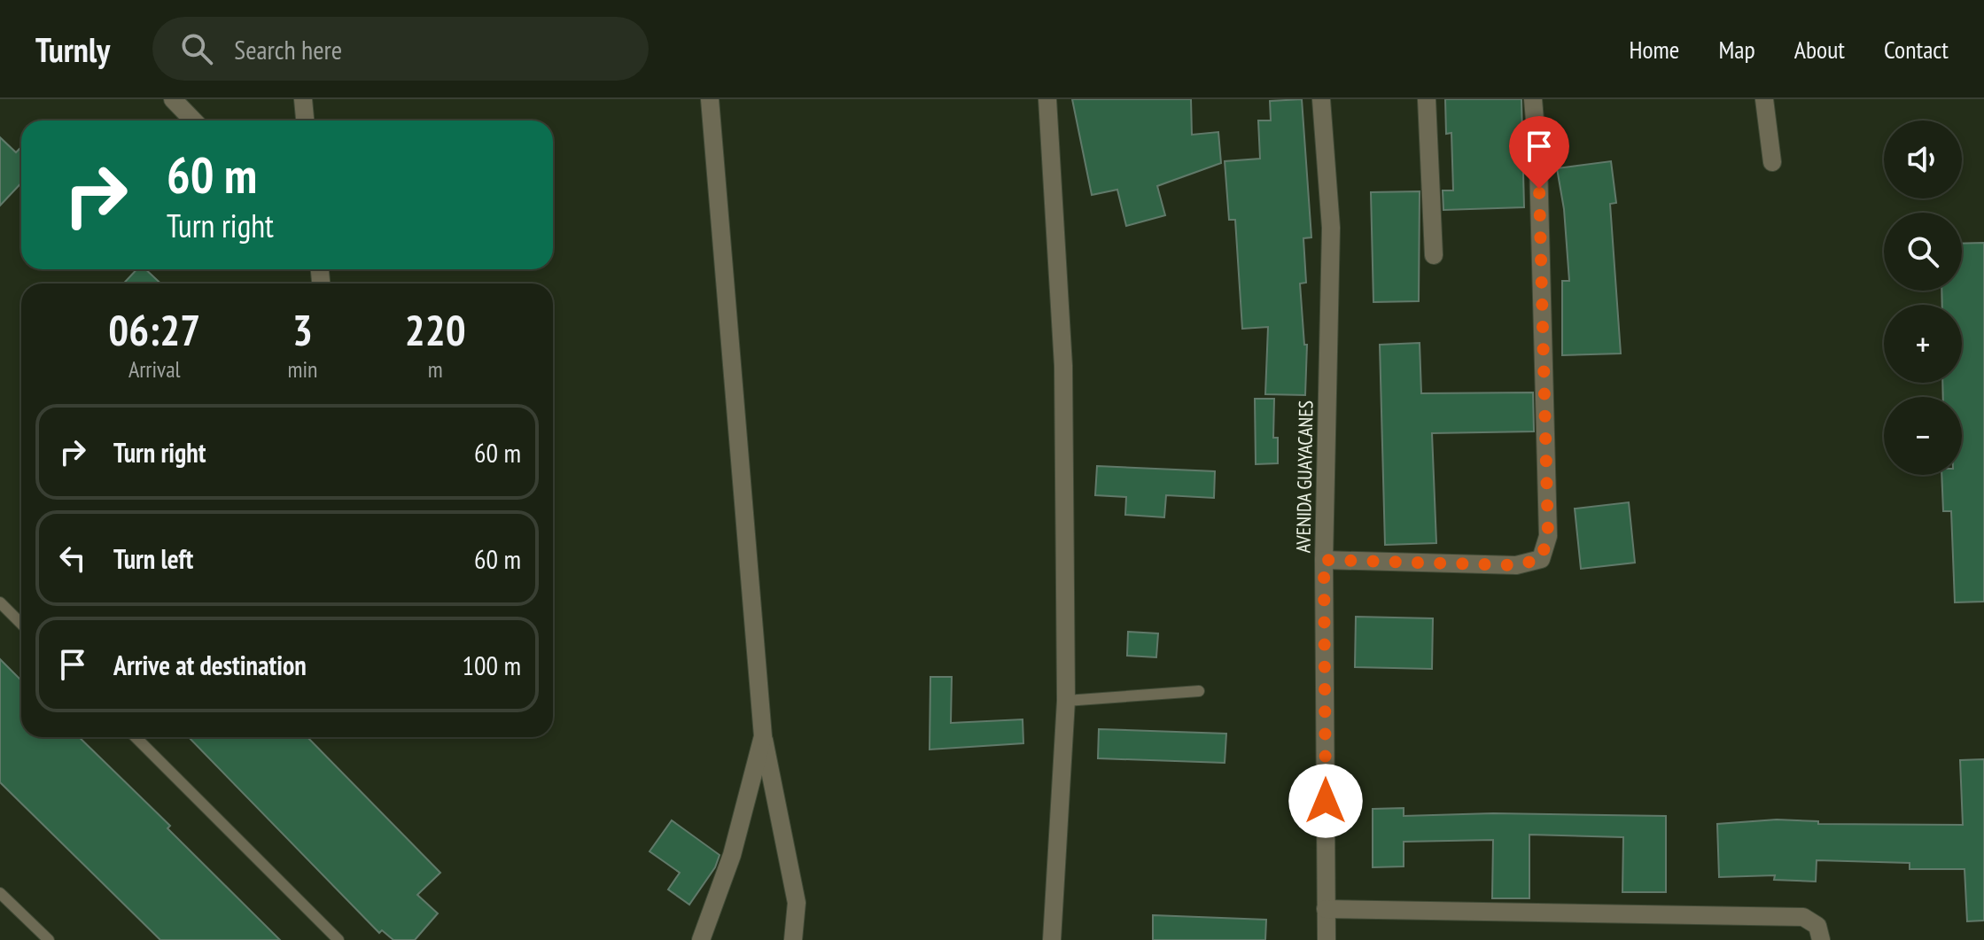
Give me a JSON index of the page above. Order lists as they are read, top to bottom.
{
  "streets": {
    "street": ["AVENIDA GUAYACANES"]
  },
  "page": {
    "header": "Turnly",
    "search": "Search here",
    "nav": [
      "Home",
      "Map",
      "About",
      "Contact"
    ],
    "map_buttons": ["+", "−"],
    "turn": ["60 m", "Turn right"],
    "eta": [
      "06:27",
      "Arrival",
      "3",
      "min",
      "220",
      "m"
    ],
    "list": [
      {
        "name": "Turn right",
        "value": "60 m"
      },
      {
        "name": "Turn left",
        "value": "60 m"
      },
      {
        "name": "Arrive at destination",
        "value": "100 m"
      }
    ]
  }
}
